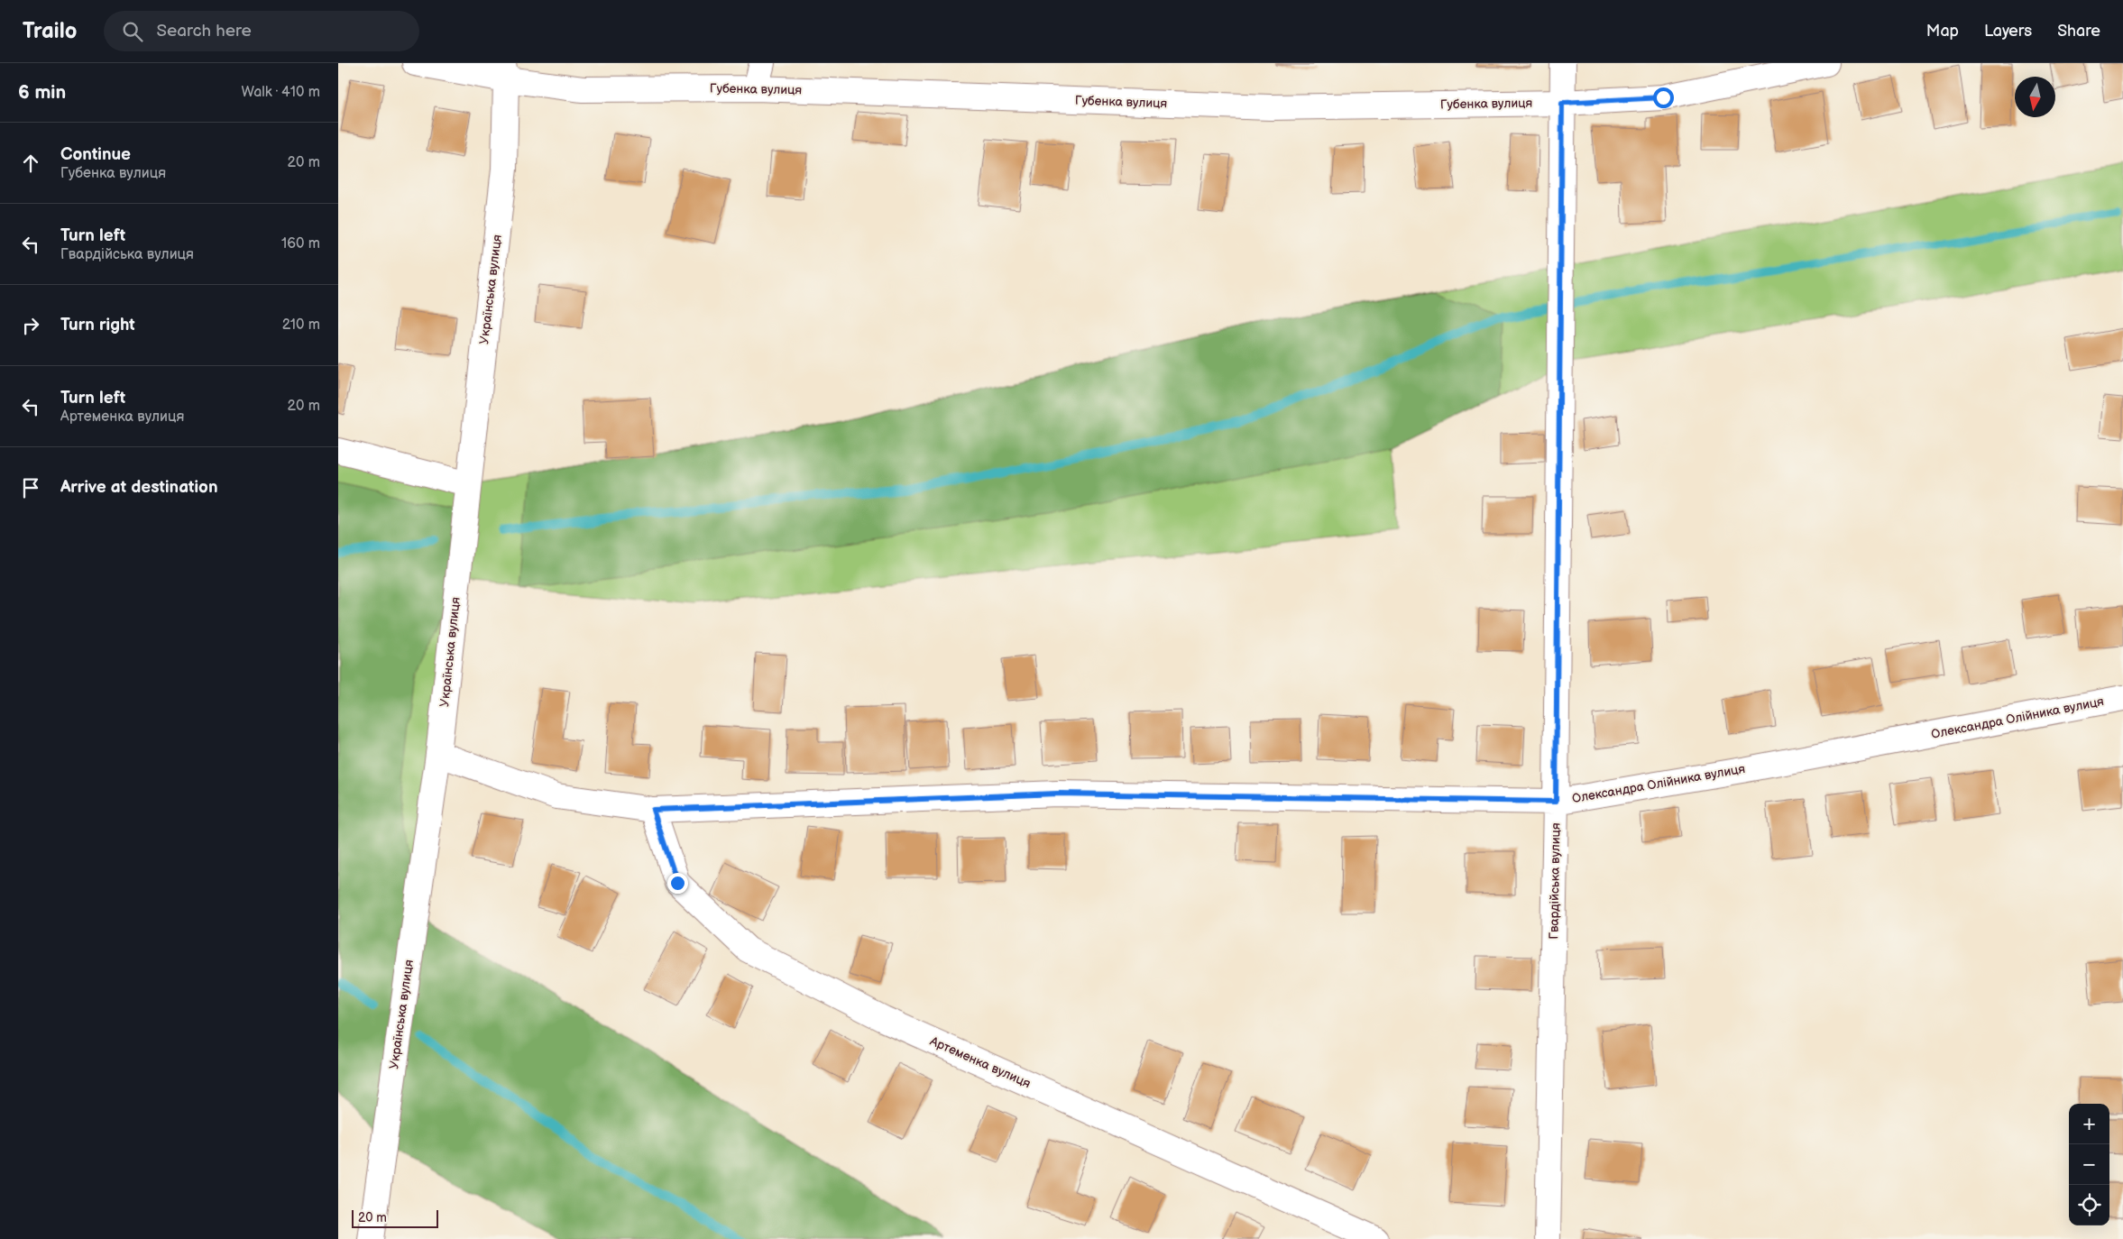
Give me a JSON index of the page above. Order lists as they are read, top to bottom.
{
  "streets": {
    "street": [
      "Губенка вулиця",
      "Українська вулиця",
      "Олександра Олійника вулиця",
      "Гвардійська вулиця",
      "Артеменка вулиця"
    ]
  },
  "crossings": [
    ["Губенка вулиця", "Українська вулиця"],
    ["Губенка вулиця", "Гвардійська вулиця"],
    ["Українська вулиця", "Олександра Олійника вулиця"],
    ["Олександра Олійника вулиця", "Гвардійська вулиця"],
    ["Олександра Олійника вулиця", "Артеменка вулиця"]
  ],
  "scale_bar": "20 m",
  "north": "bottom",
  "page": {
    "header": "Trailo",
    "search": "Search here",
    "nav": ["Map", "Layers", "Share"],
    "heading": ["6 min", "Walk · 410 m"],
    "list": [
      ["Continue", "Губенка вулиця", "20 m"],
      ["Turn left", "Гвардійська вулиця", "160 m"],
      ["Turn right", "210 m"],
      ["Turn left", "Артеменка вулиця", "20 m"],
      "Arrive at destination"
    ],
    "map_buttons": ["+", "−"],
    "scale": "20 m"
  }
}
